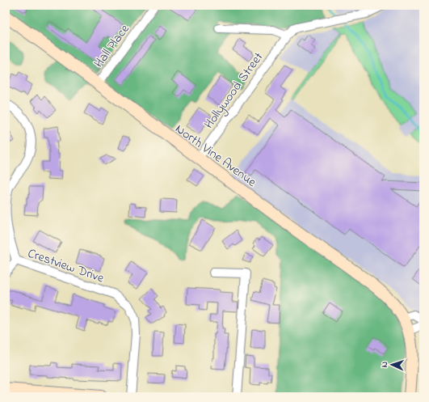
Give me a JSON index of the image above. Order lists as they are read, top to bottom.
{
  "streets": {
    "street": [
      "Hall Place",
      "Hollywood Street",
      "North Vine Avenue",
      "Crestview Drive"
    ]
  },
  "crossings": [
    ["Hall Place", "North Vine Avenue"],
    ["Hollywood Street", "North Vine Avenue"]
  ],
  "north": "left"
}
